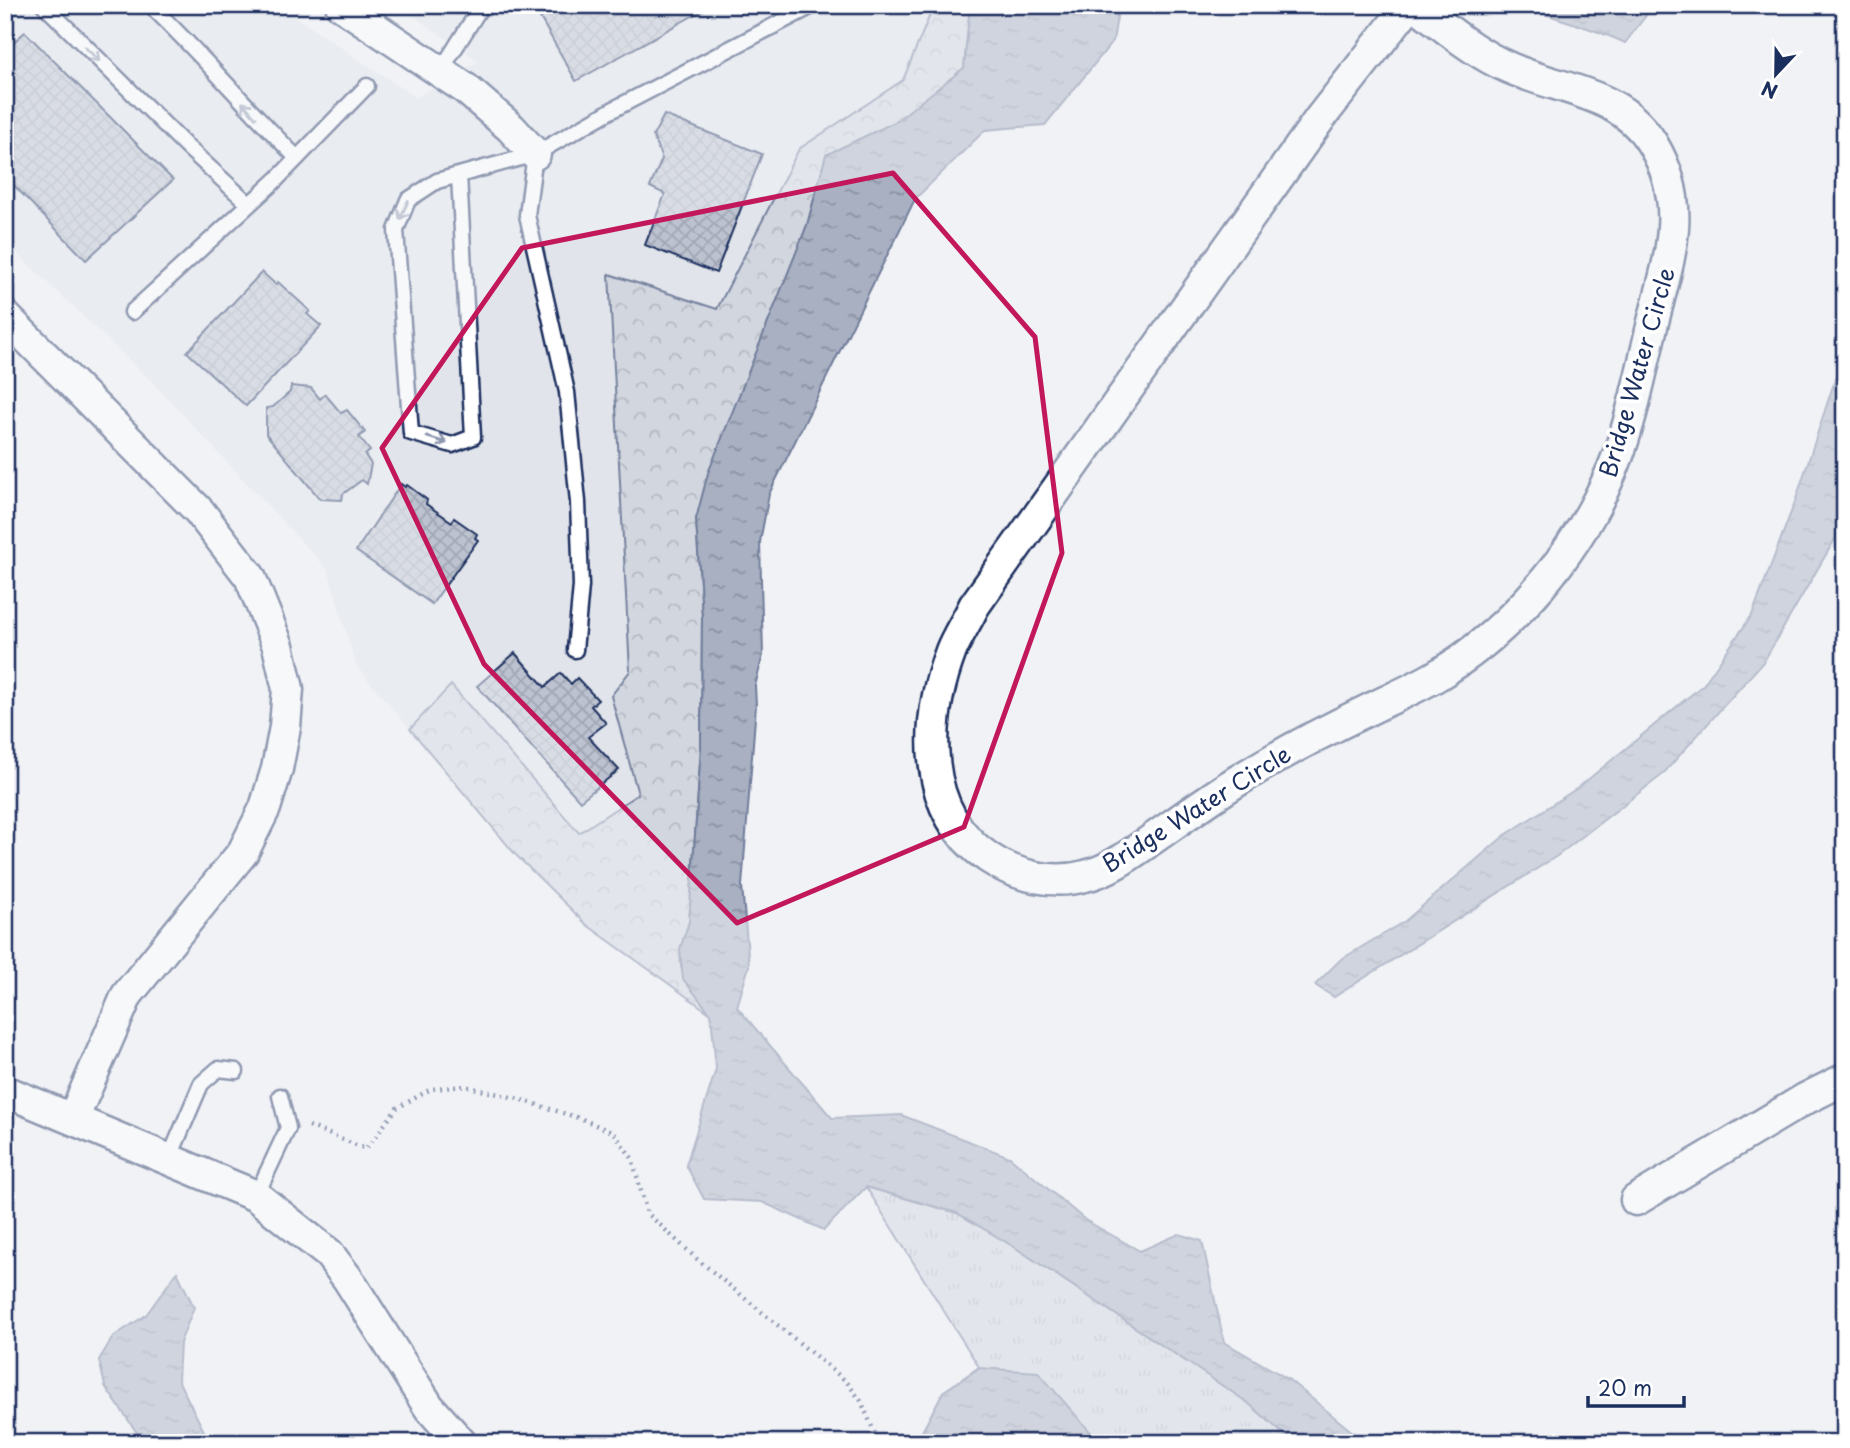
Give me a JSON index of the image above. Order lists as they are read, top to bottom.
{
  "streets": {
    "street": ["Bridge Water Circle"]
  },
  "scale_bar": "20 m",
  "north": "bottom"
}
